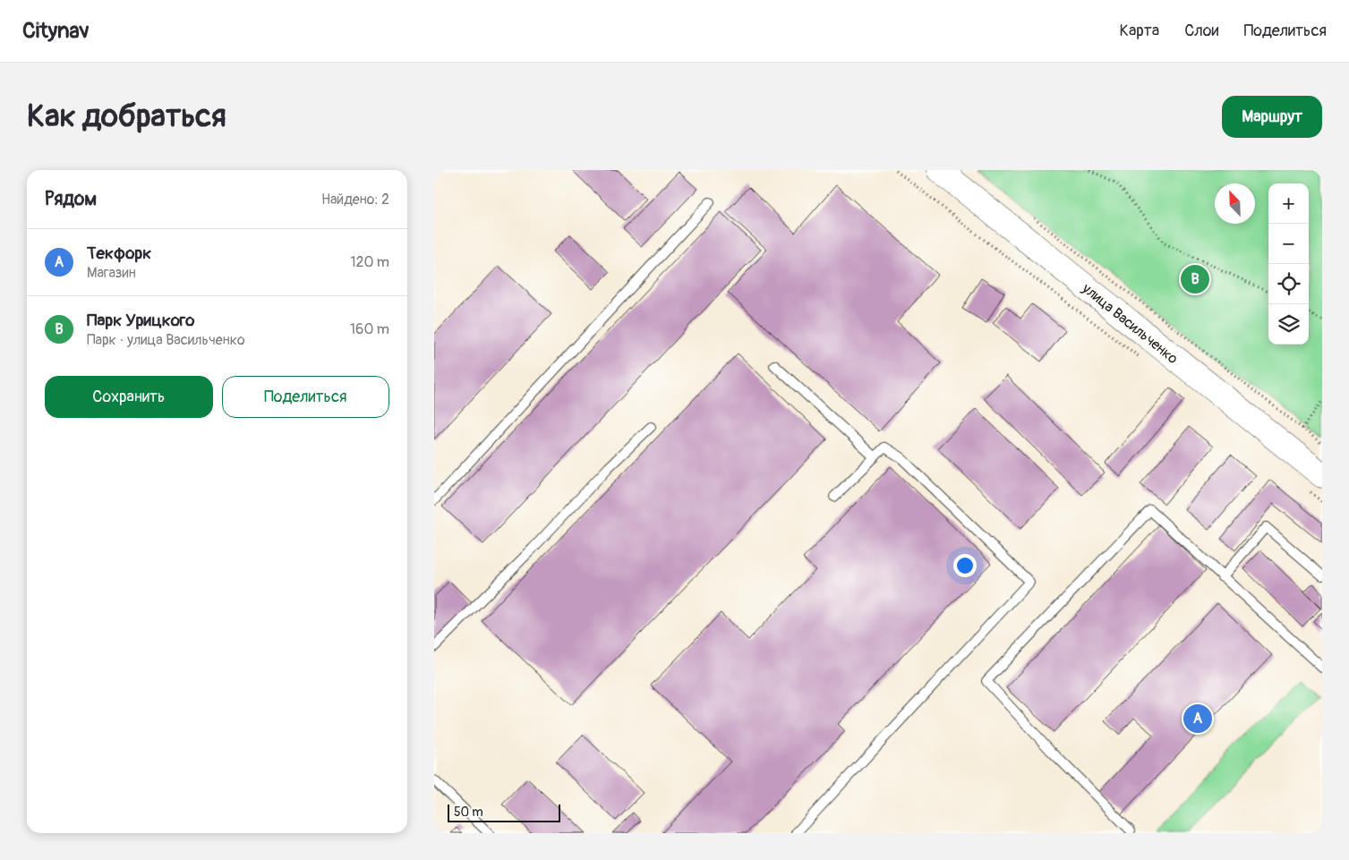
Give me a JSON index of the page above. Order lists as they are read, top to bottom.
{
  "streets": {
    "main road": ["улица Васильченко"]
  },
  "scale_bar": "50 m",
  "north": "top left",
  "page": {
    "header": "Citynav",
    "nav": ["Карта", "Слои", "Поделиться"],
    "buttons": [
      "Маршрут",
      ["Сохранить", "Поделиться"]
    ],
    "title": "Как добраться",
    "heading": ["Рядом", "Найдено: 2"],
    "map_buttons": ["+", "−"],
    "list": [
      {
        "mark": "A",
        "name": "Текфорк",
        "note": "Магазин",
        "value": "120 m"
      },
      {
        "mark": "B",
        "name": "Парк Урицкого",
        "note": "Парк · улица Васильченко",
        "value": "160 m"
      }
    ],
    "pins": ["B", "A"],
    "scale": "50 m"
  }
}
